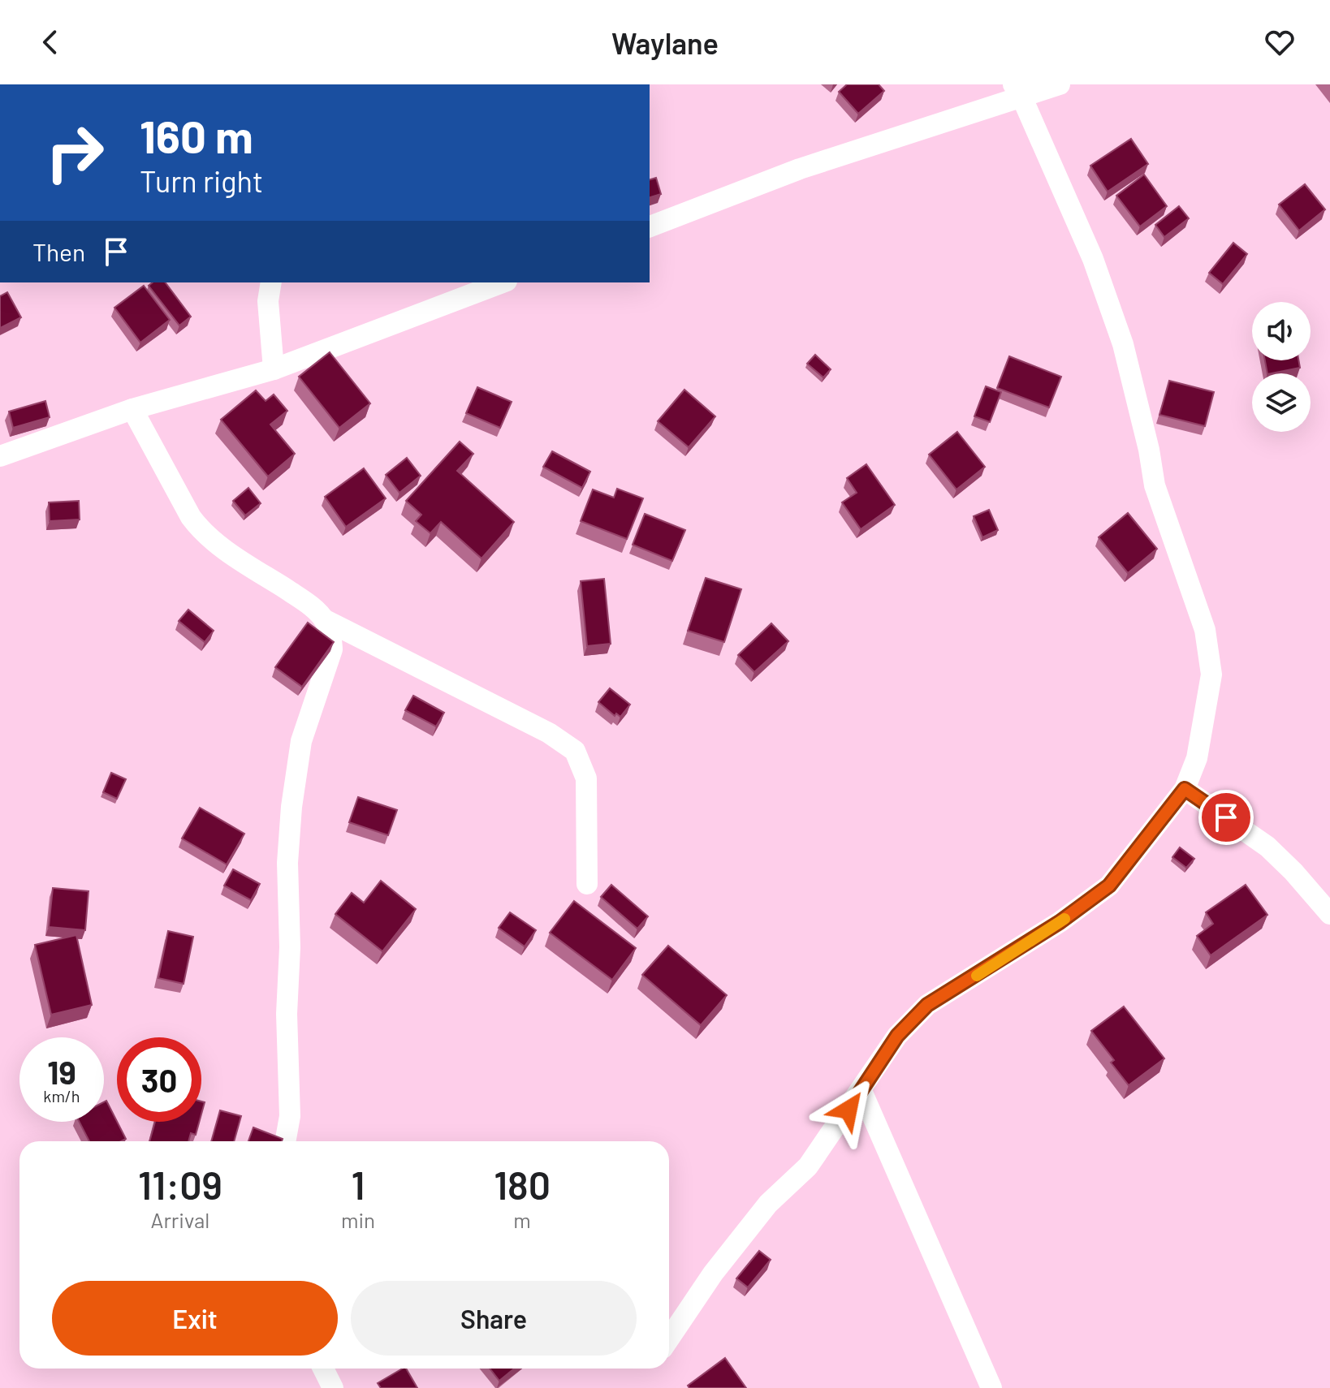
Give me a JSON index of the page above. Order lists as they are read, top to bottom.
{
  "page": {
    "header": "Waylane",
    "turn": ["160 m", "Turn right"],
    "then": "Then",
    "speed": "19 km/h",
    "limit": "30",
    "eta": [
      "11:09",
      "Arrival",
      "1",
      "min",
      "180",
      "m"
    ],
    "buttons": ["Exit", "Share"]
  }
}
